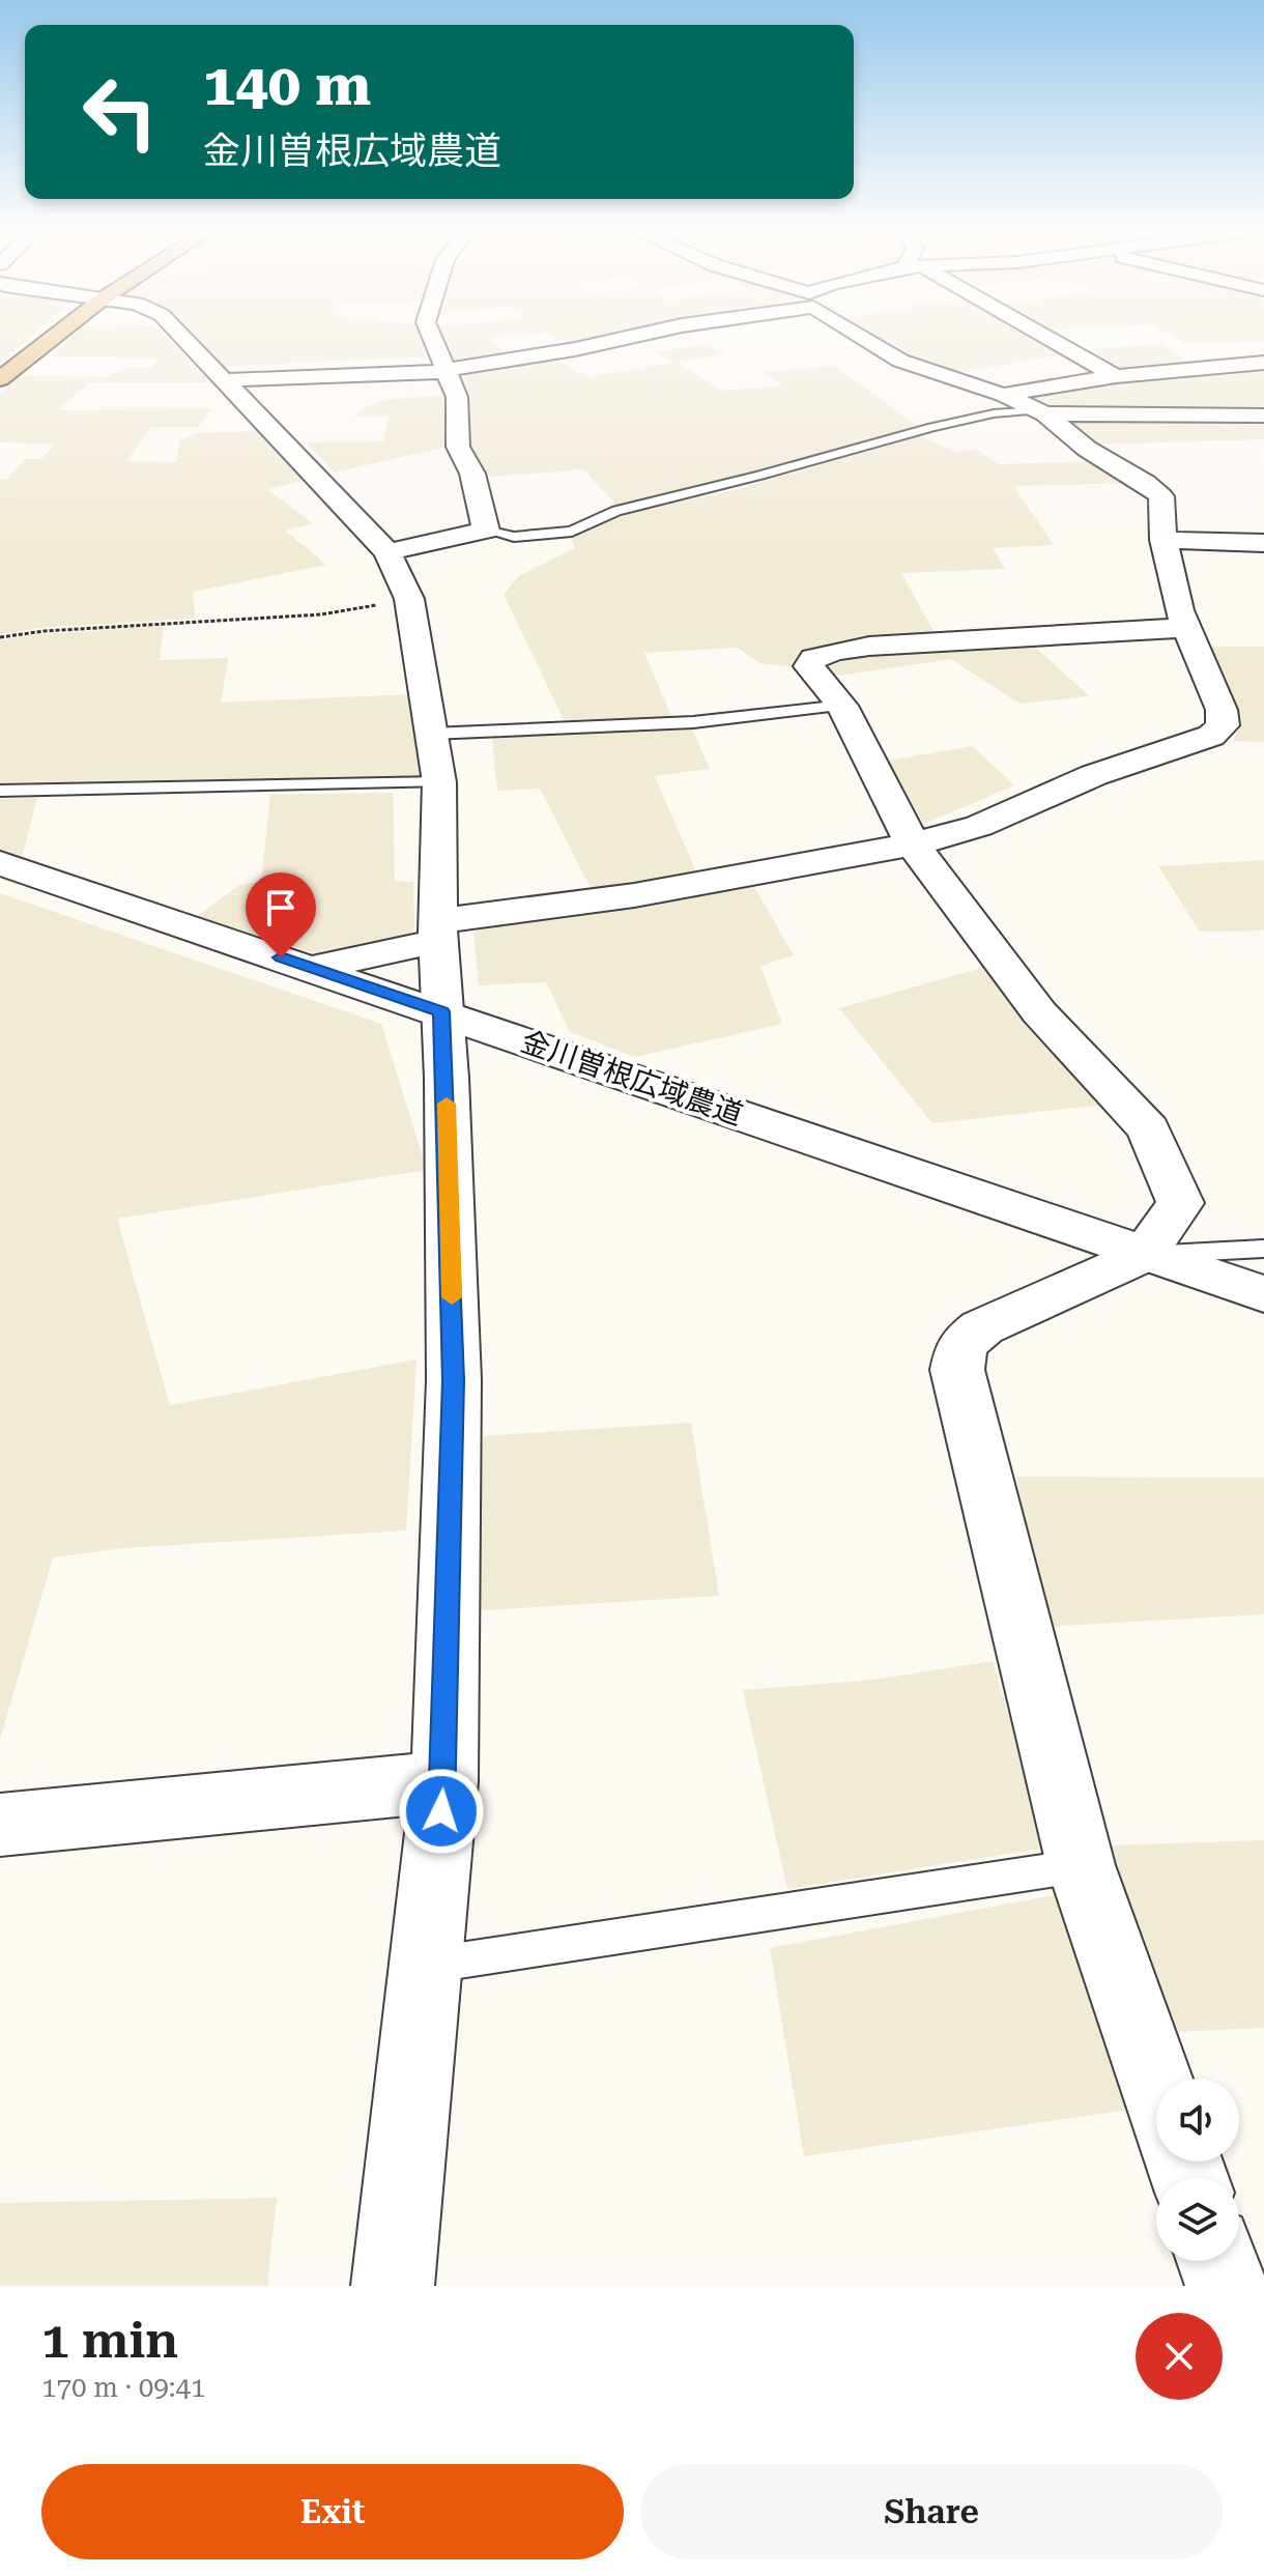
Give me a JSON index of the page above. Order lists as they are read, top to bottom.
{
  "streets": {
    "street": ["金川曽根広域農道"]
  },
  "page": {
    "turn": ["140 m", "金川曽根広域農道"],
    "heading": ["1 min", "170 m · 09:41"],
    "buttons": ["Exit", "Share"]
  }
}
